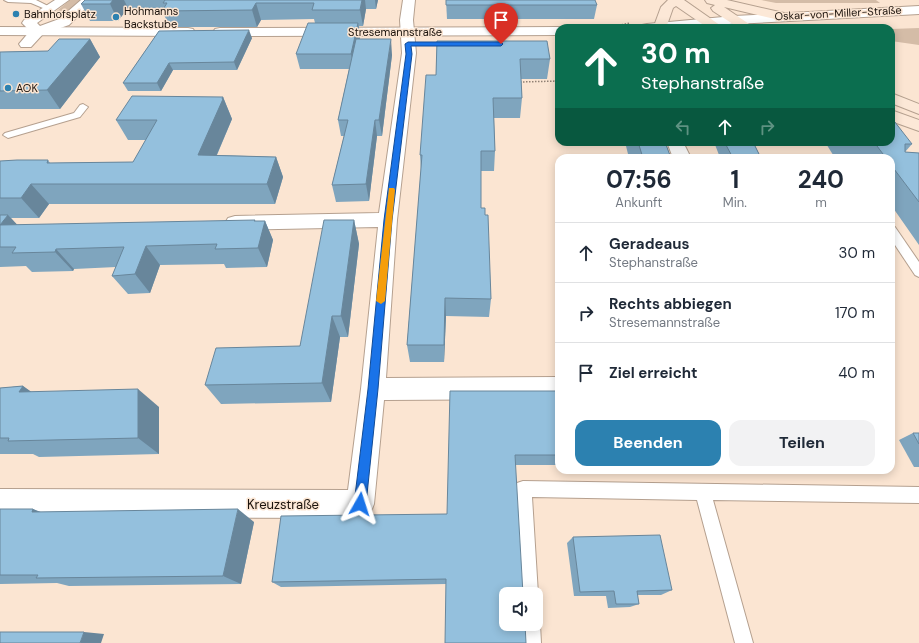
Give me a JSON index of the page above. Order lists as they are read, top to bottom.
{
  "streets": {
    "street": ["Oskar-von-Miller-Straße", "Stresemannstraße", "Kreuzstraße"]
  },
  "places": ["Bahnhofsplatz", "Hohmanns Backstube", "AOK"],
  "page": {
    "turn": ["30 m", "Stephanstraße"],
    "eta": [
      "07:56",
      "Ankunft",
      "1",
      "Min.",
      "240",
      "m"
    ],
    "list": [
      {
        "name": "Geradeaus",
        "note": "Stephanstraße",
        "value": "30 m"
      },
      {
        "name": "Rechts abbiegen",
        "note": "Stresemannstraße",
        "value": "170 m"
      },
      {
        "name": "Ziel erreicht",
        "value": "40 m"
      }
    ],
    "buttons": ["Beenden", "Teilen"]
  }
}
